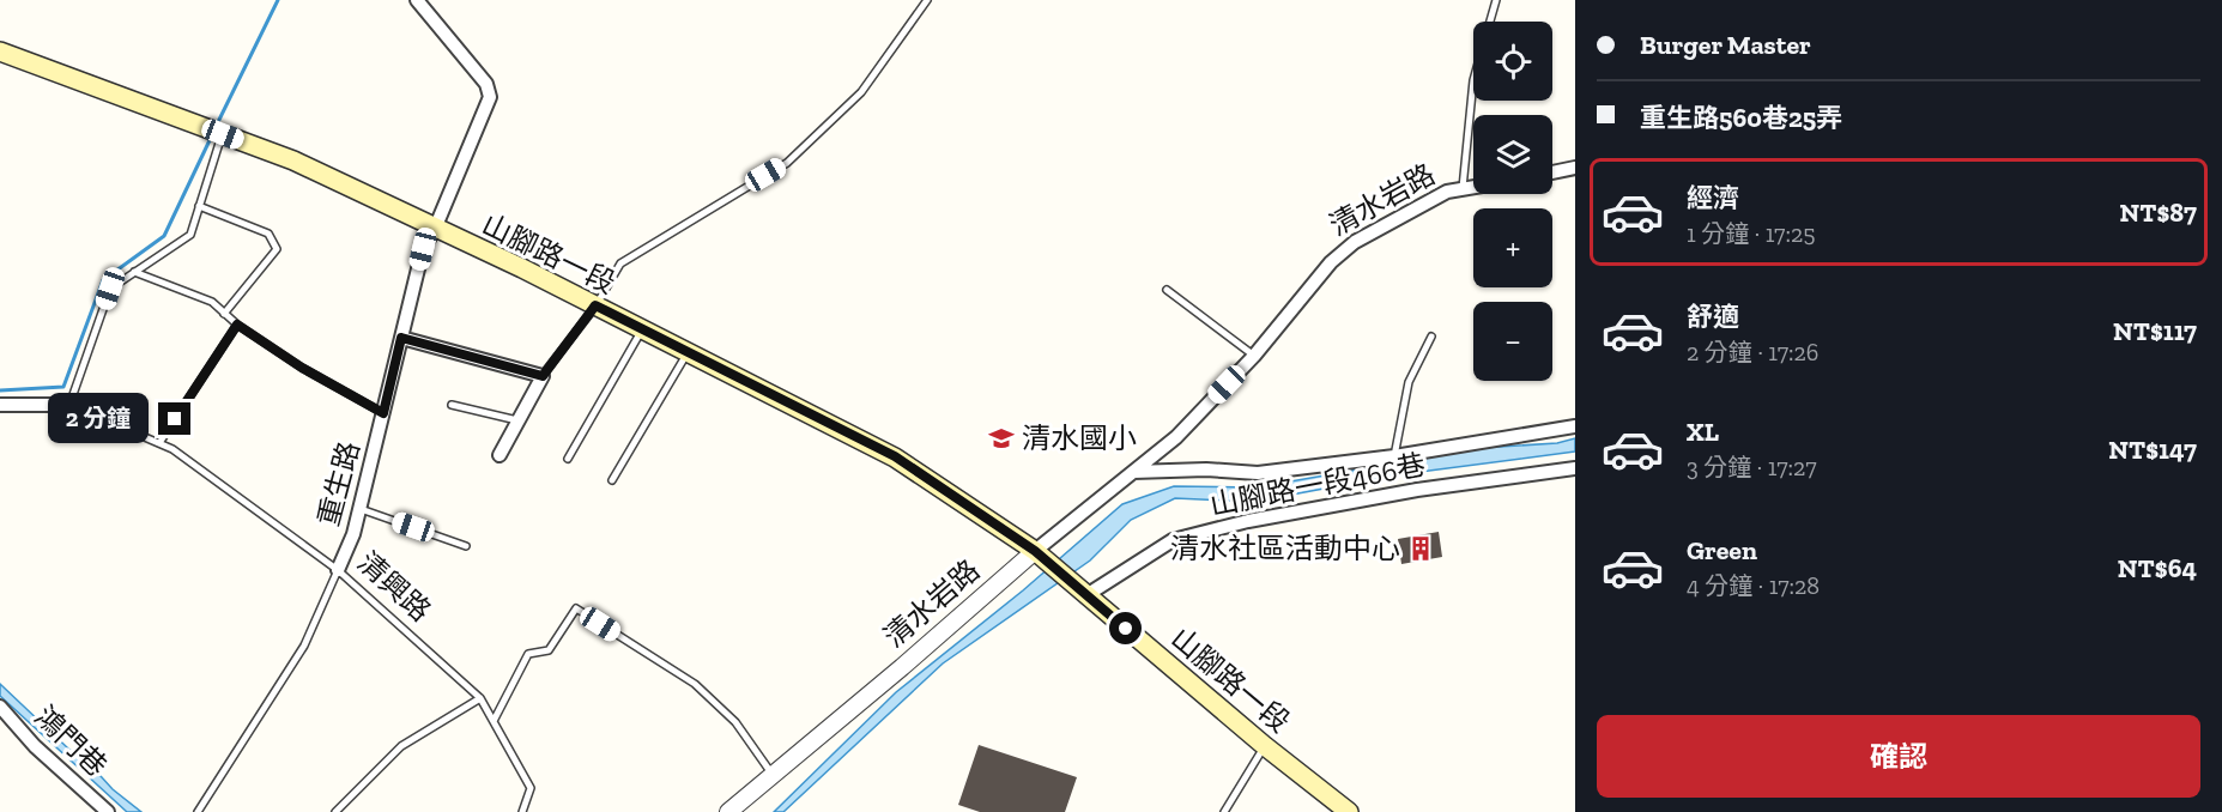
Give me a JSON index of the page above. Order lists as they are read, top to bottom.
{
  "streets": {
    "main road": ["山腳路一段"],
    "street": [
      "清水岩路",
      "重生路",
      "山腳路一段466巷",
      "清興路",
      "鴻門巷"
    ]
  },
  "crossings": [
    ["清水岩路", "山腳路一段"],
    ["山腳路一段", "重生路"],
    ["山腳路一段", "山腳路一段466巷"],
    ["重生路", "清興路"]
  ],
  "places": {
    "school or university": ["清水國小"],
    "building": ["清水社區活動中心"]
  },
  "page": {
    "banner": ["Burger Master", "重生路560巷25弄"],
    "map_buttons": ["+", "−"],
    "list": [
      {
        "name": "經濟",
        "note": "1 分鐘 · 17:25",
        "value": "NT$87"
      },
      {
        "name": "舒適",
        "note": "2 分鐘 · 17:26",
        "value": "NT$117"
      },
      {
        "name": "XL",
        "note": "3 分鐘 · 17:27",
        "value": "NT$147"
      },
      {
        "name": "Green",
        "note": "4 分鐘 · 17:28",
        "value": "NT$64"
      }
    ],
    "bubble": "2 分鐘",
    "buttons": "確認"
  }
}
